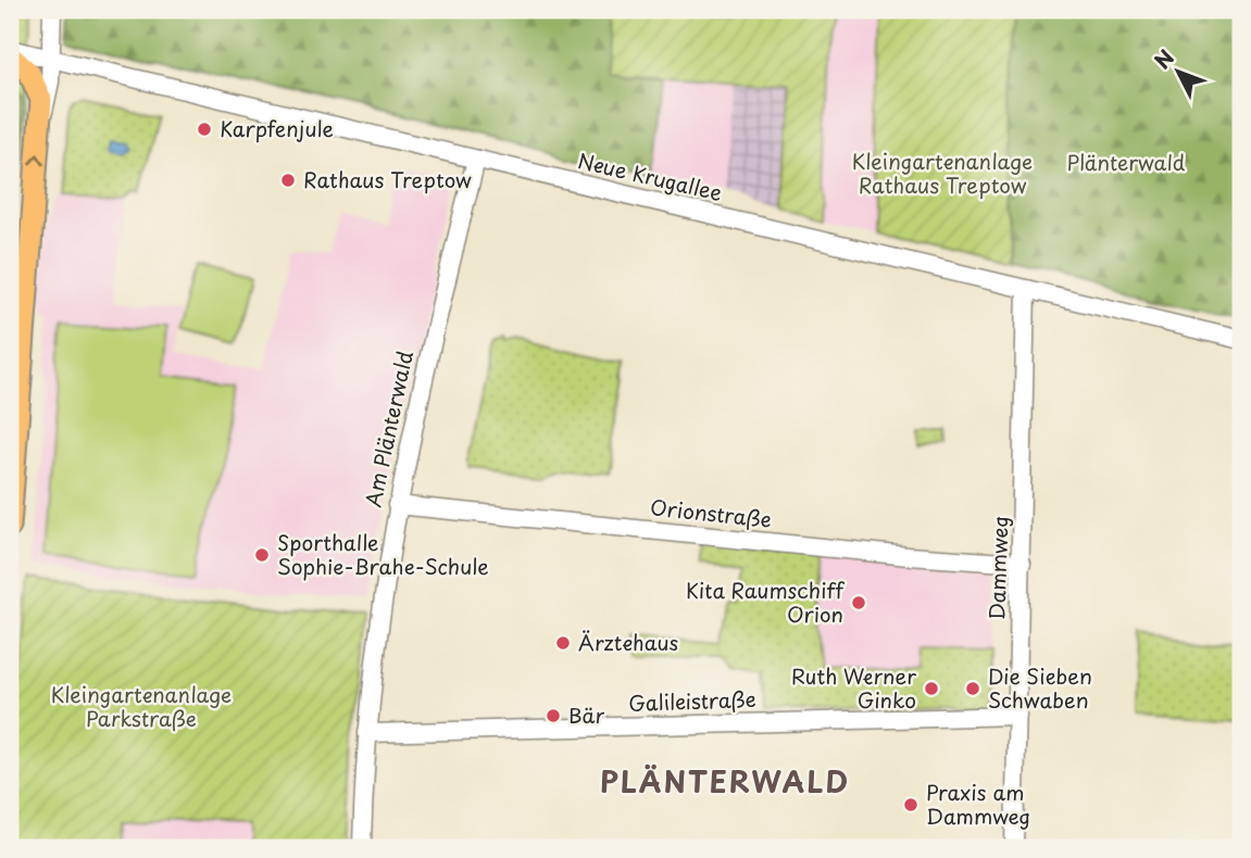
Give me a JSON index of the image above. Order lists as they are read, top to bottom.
{
  "streets": {
    "street": [
      "Neue Krugallee",
      "Am Plänterwald",
      "Orionstraße",
      "Dammweg",
      "Galileistraße"
    ]
  },
  "crossings": [
    ["Neue Krugallee", "Am Plänterwald"],
    ["Neue Krugallee", "Dammweg"],
    ["Am Plänterwald", "Orionstraße"],
    ["Am Plänterwald", "Galileistraße"],
    ["Orionstraße", "Dammweg"],
    ["Dammweg", "Galileistraße"]
  ],
  "districts": ["PLÄNTERWALD"],
  "parks": ["Kleingartenanlage Rathaus Treptow", "Plänterwald", "Kleingartenanlage Parkstraße"],
  "places": [
    "Karpfenjule",
    "Rathaus Treptow",
    "Sporthalle Sophie-Brahe-Schule",
    "Kita Raumschiff Orion",
    "Ärztehaus",
    "Ruth Werner Ginko",
    "Die Sieben Schwaben",
    "Bär",
    "Praxis am Dammweg"
  ],
  "north": "top left"
}
